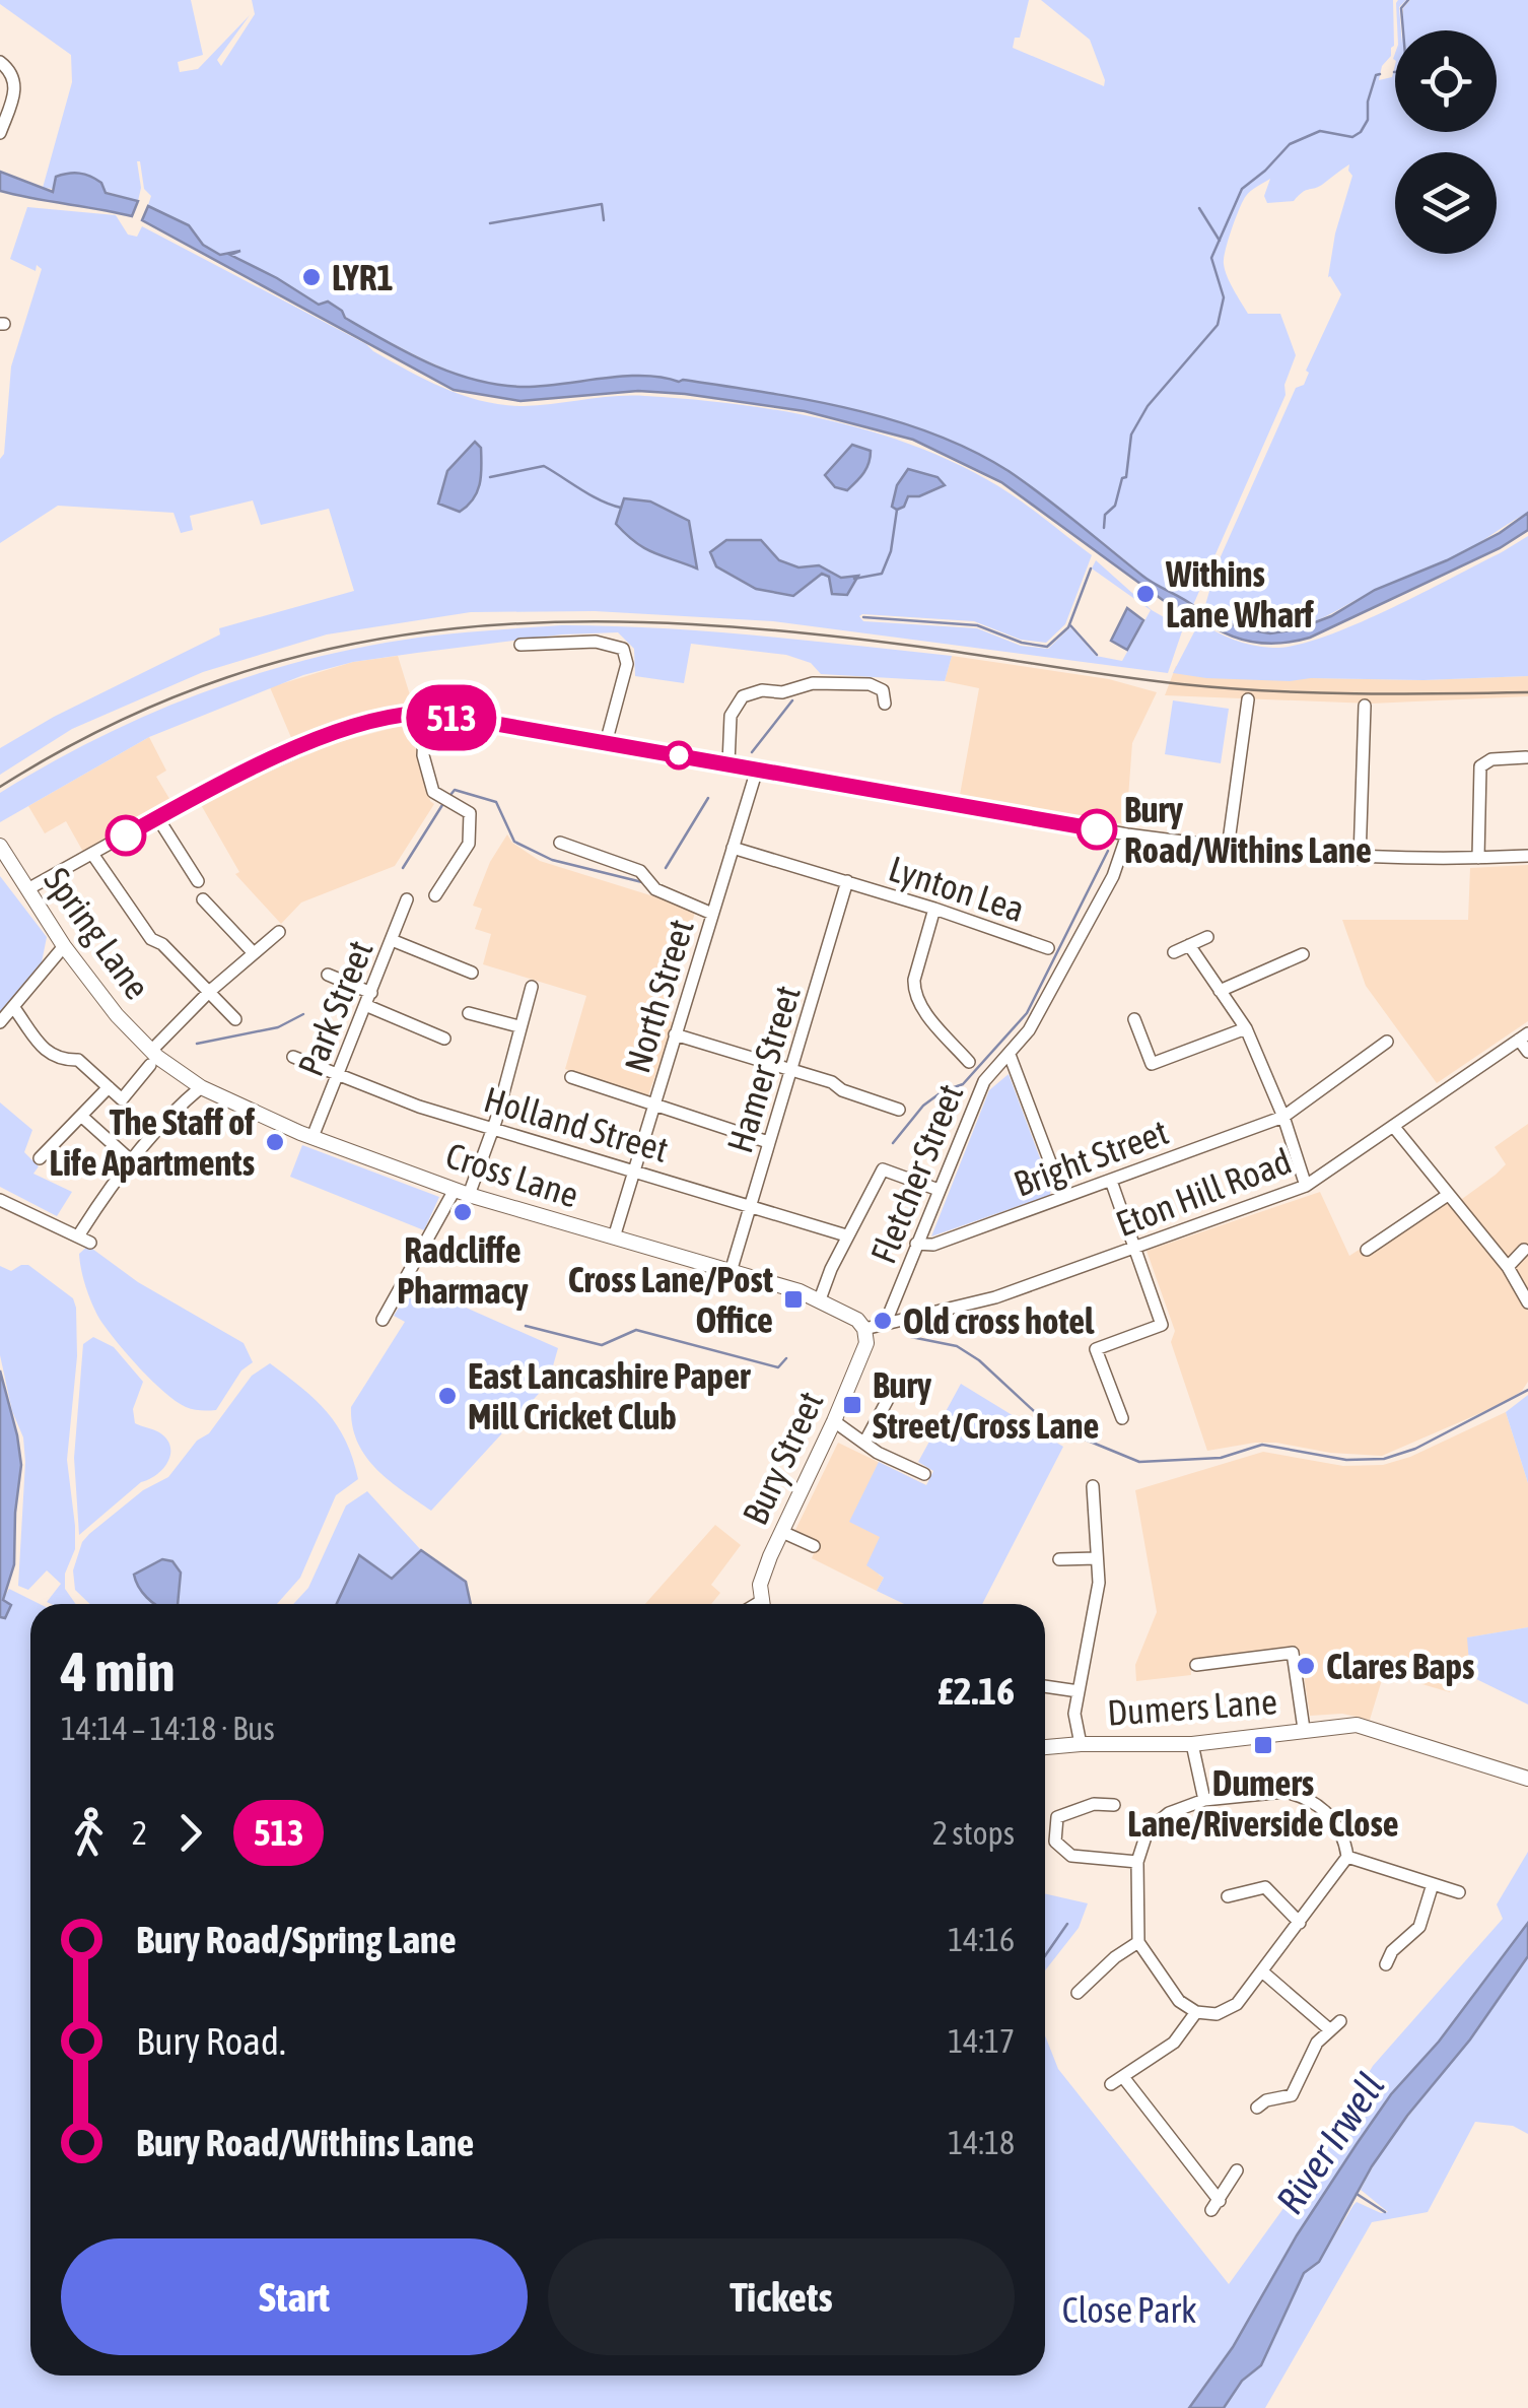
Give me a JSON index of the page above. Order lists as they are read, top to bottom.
{
  "streets": {
    "main road": [
      "Spring Lane",
      "Cross Lane",
      "Bury Street",
      "Dumers Lane"
    ],
    "street": [
      "Lynton Lea",
      "North Street",
      "Park Street",
      "Hamer Street",
      "Holland Street",
      "Bright Street",
      "Fletcher Street",
      "Eton Hill Road"
    ]
  },
  "crossings": [
    ["Lynton Lea", "North Street"],
    ["Lynton Lea", "Hamer Street"],
    ["Spring Lane", "Cross Lane"],
    ["North Street", "Holland Street"],
    ["North Street", "Cross Lane"],
    ["Park Street", "Holland Street"],
    ["Park Street", "Cross Lane"],
    ["Hamer Street", "Holland Street"],
    ["Hamer Street", "Cross Lane"],
    ["Bright Street", "Fletcher Street"],
    ["Fletcher Street", "Eton Hill Road"],
    ["Cross Lane", "Eton Hill Road"],
    ["Cross Lane", "Bury Street"],
    ["Eton Hill Road", "Bury Street"]
  ],
  "water": ["River Irwell"],
  "parks": ["Close Park"],
  "places": {
    "other": [
      "LYR1",
      "Withins Lane Wharf",
      "Bury Road/Withins Lane",
      "The Staff of Life Apartments",
      "Radcliffe Pharmacy",
      "Old cross hotel",
      "East Lancashire Paper Mill Cricket Club",
      "Clares Baps"
    ],
    "transit": ["Cross Lane/Post Office", "Bury Street/Cross Lane", "Dumers Lane/Riverside Close"]
  },
  "lines": ["bus line 513"],
  "page": {
    "on_map": "513",
    "heading": ["4 min", "14:14 – 14:18 · Bus", "£2.16"],
    "legs": ["2", "513", "2 stops"],
    "list": [
      {
        "name": "Bury Road/Spring Lane",
        "value": "14:16"
      },
      {
        "name": "Bury Road.",
        "value": "14:17"
      },
      {
        "name": "Bury Road/Withins Lane",
        "value": "14:18"
      }
    ],
    "buttons": ["Start", "Tickets"]
  }
}
